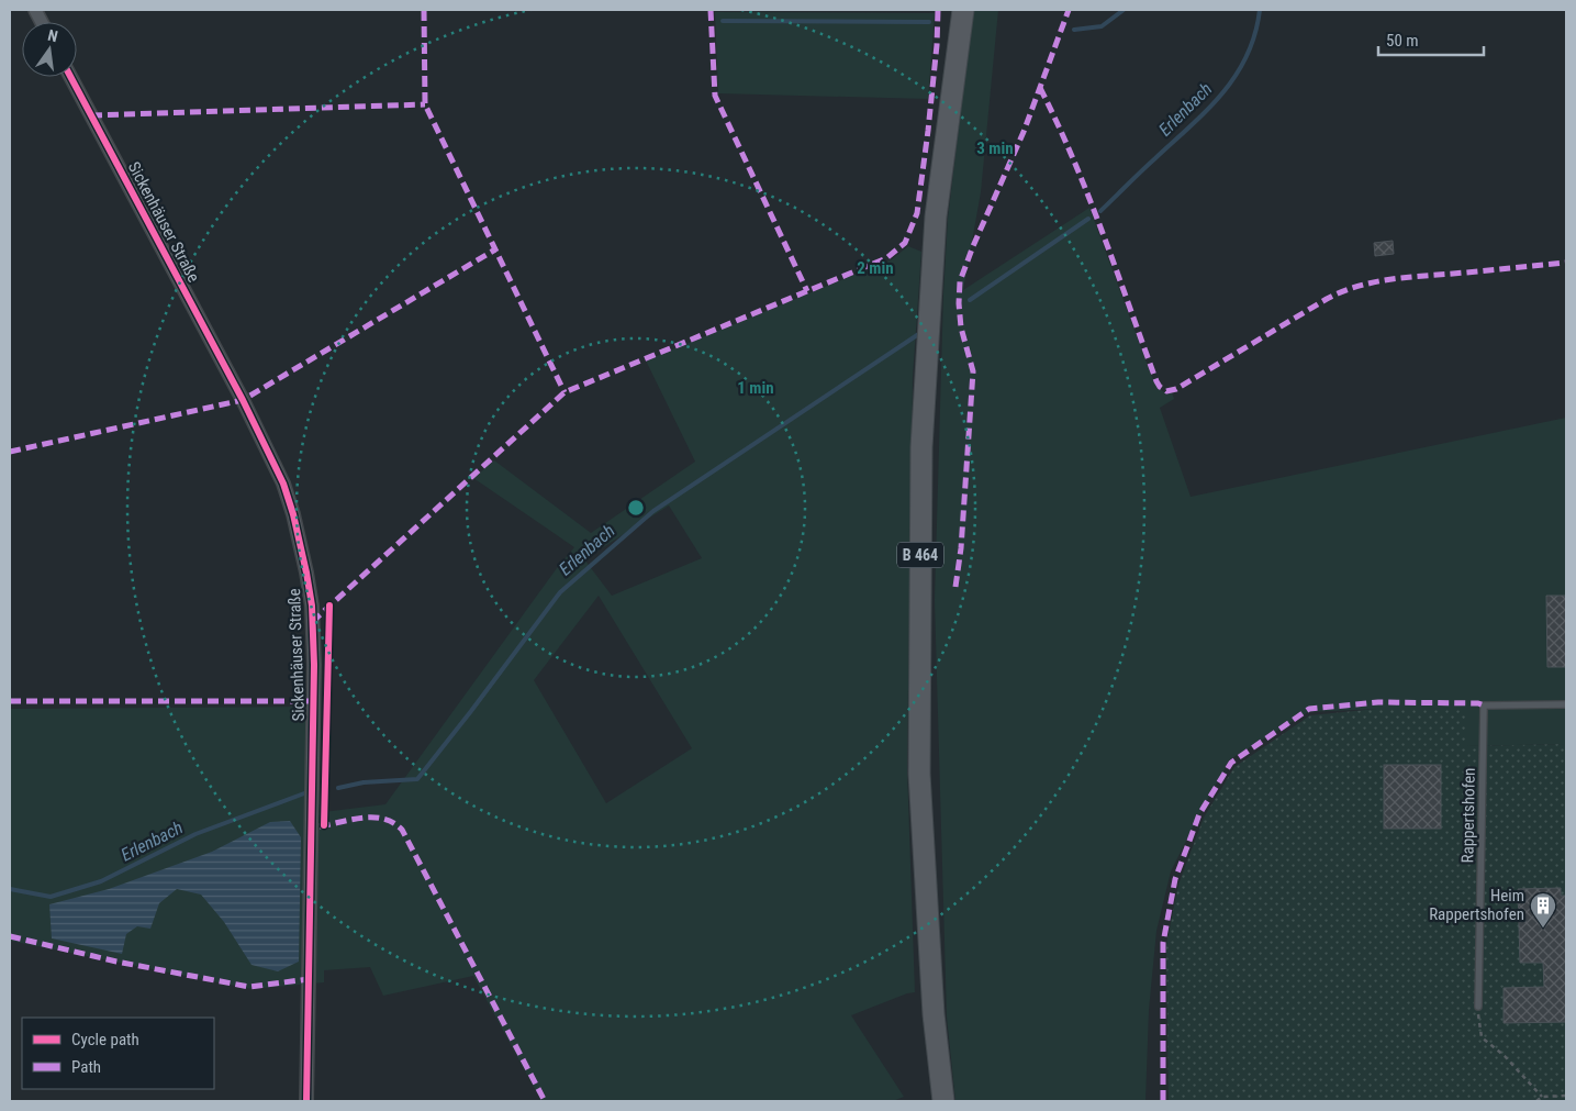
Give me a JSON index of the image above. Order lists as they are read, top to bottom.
{
  "streets": {
    "main road": ["B 464"],
    "street": ["Sickenhäuser Straße"],
    "lane": ["Rappertshofen"]
  },
  "water": ["Erlenbach"],
  "places": {
    "building": ["Heim Rappertshofen"]
  },
  "legend": ["Cycle path", "Path"],
  "scale_bar": "50 m",
  "north": "top",
  "rings": ["3 min", "2 min", "1 min"]
}
